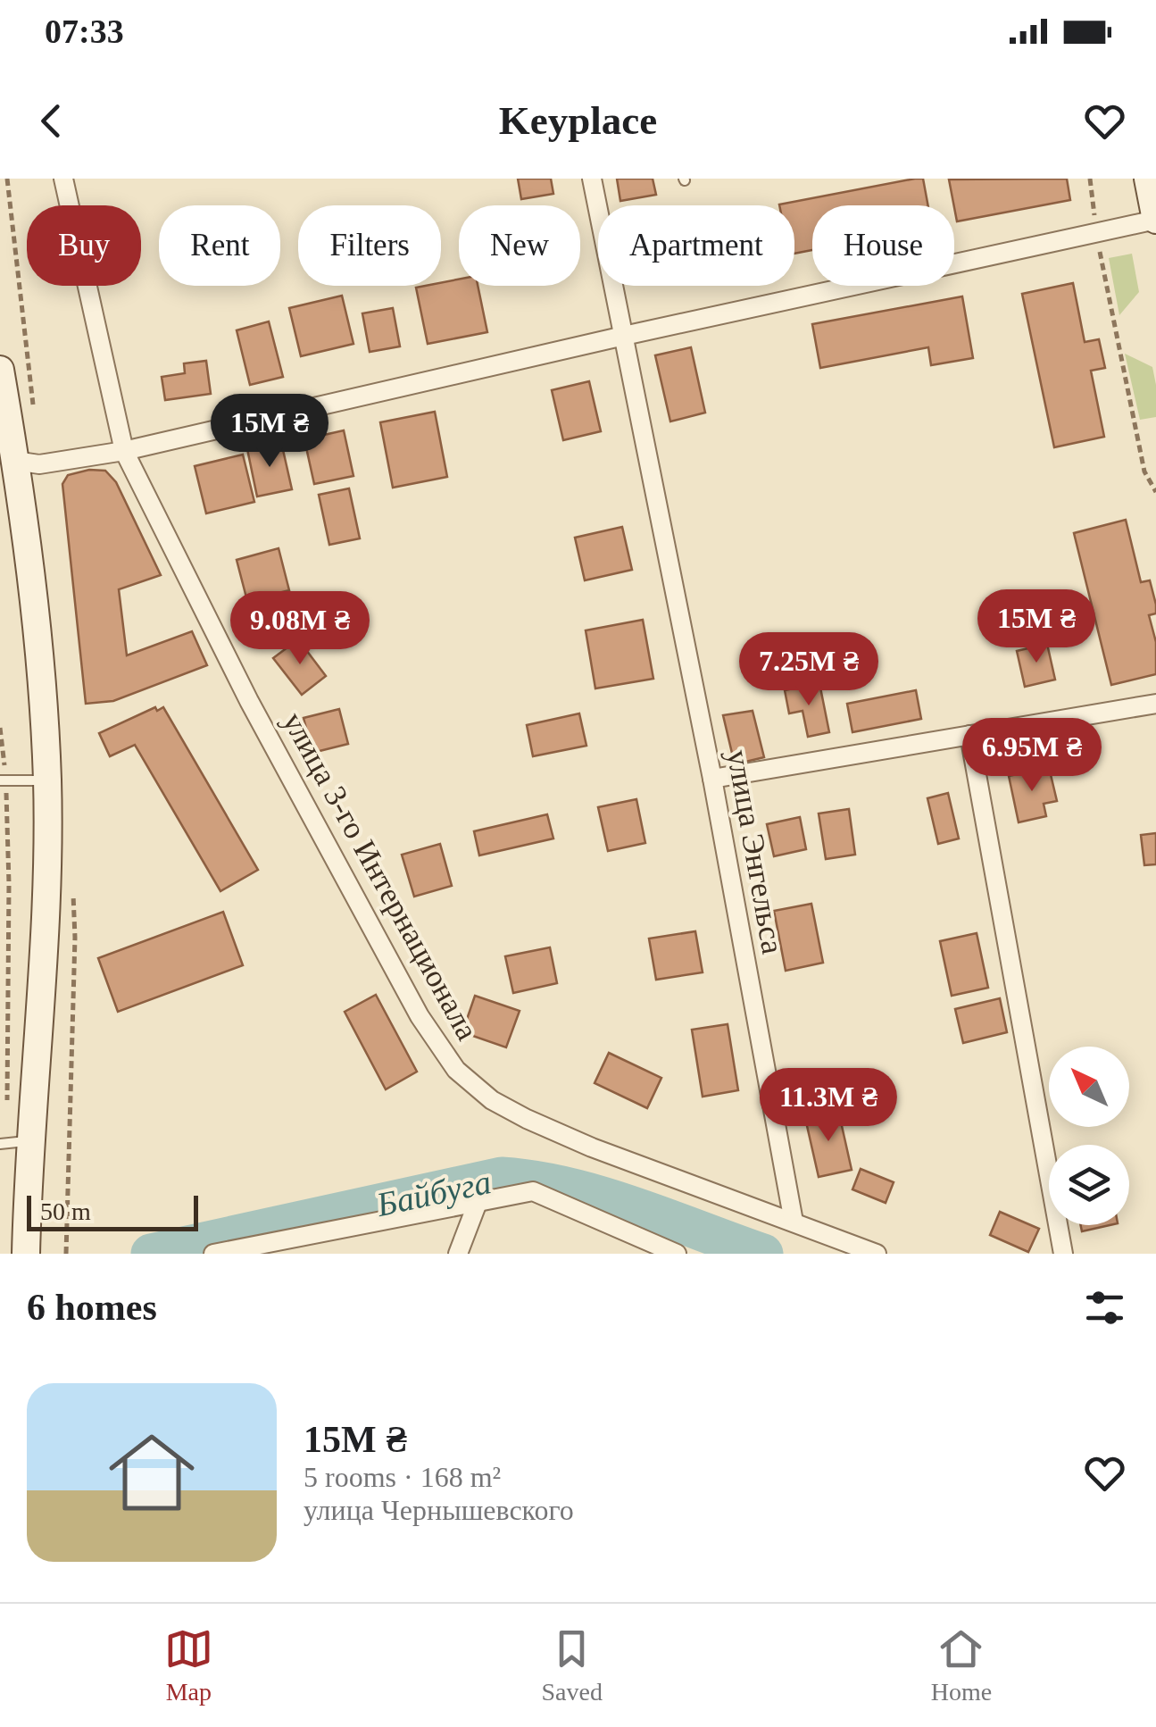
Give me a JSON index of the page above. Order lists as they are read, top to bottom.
{
  "streets": {
    "street": ["улица Энгельса", "улица 3-го Интернационала"]
  },
  "crossings": [
    ["улица Энгельса", "улица 3-го Интернационала"]
  ],
  "water": ["Байбуга"],
  "scale_bar": "50 m",
  "north": "top left",
  "page": {
    "status": "07:33",
    "header": "Keyplace",
    "chip": [
      "Buy",
      "Rent",
      "Filters",
      "New",
      "Apartment",
      "House"
    ],
    "price": [
      "15M ₴",
      "15M ₴",
      "9.08M ₴",
      "7.25M ₴",
      "6.95M ₴",
      "11.3M ₴"
    ],
    "scale": "50 m",
    "heading": "6 homes",
    "list": [
      {
        "name": "15M ₴",
        "note": "5 rooms · 168 m² · улица Чернышевского"
      }
    ],
    "tabs": ["Map", "Saved", "Home"]
  }
}
